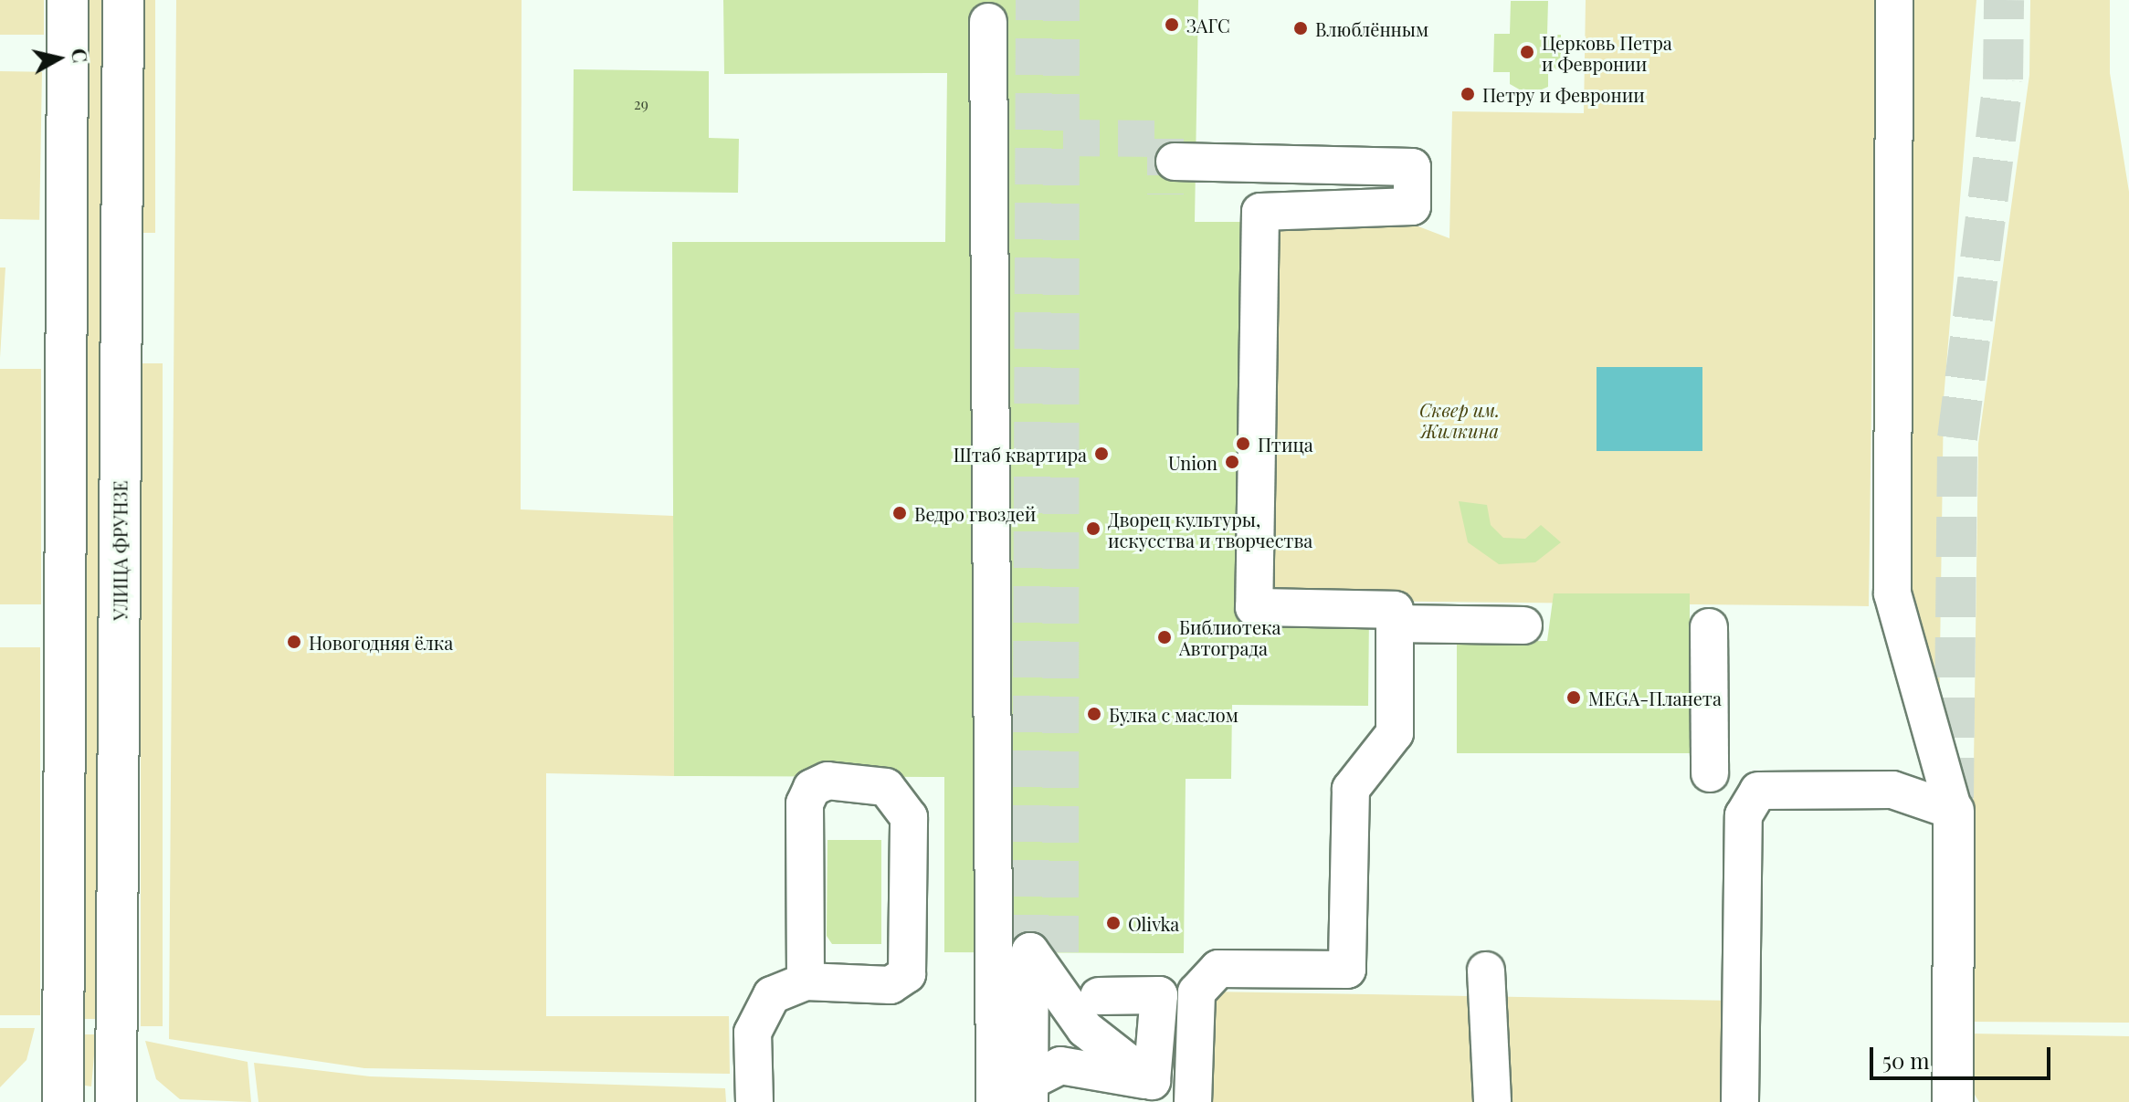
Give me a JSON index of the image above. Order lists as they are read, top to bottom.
{
  "streets": {
    "main road": ["УЛИЦА ФРУНЗЕ"]
  },
  "parks": ["Сквер им. Жилкина"],
  "places": [
    "ЗАГС",
    "Влюблённым",
    "Церковь Петра и Февронии",
    "Петру и Февронии",
    "Птица",
    "Штаб квартира",
    "Union",
    "Ведро гвоздей",
    "Дворец культуры, искусства и творчества",
    "Библиотека Автограда",
    "Новогодняя ёлка",
    "MEGA-Планета",
    "Булка с маслом",
    "Olivka"
  ],
  "house_numbers": ["29"],
  "scale_bar": "50 m",
  "north": "right"
}
